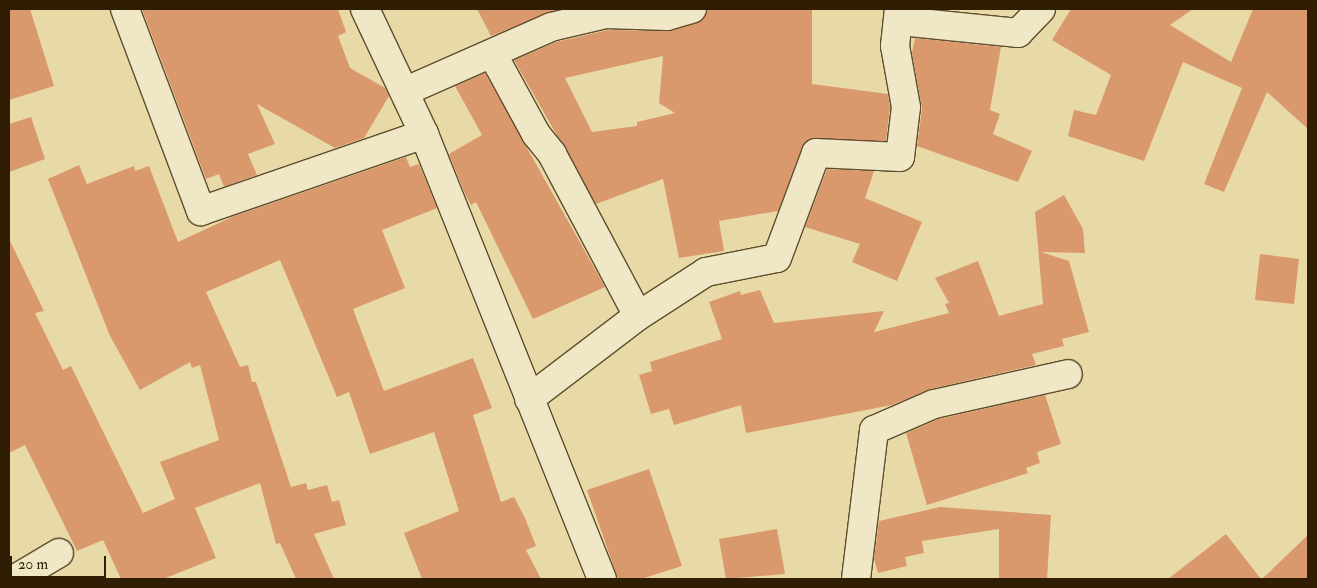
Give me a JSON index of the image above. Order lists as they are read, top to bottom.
{
  "scale_bar": "20 m"
}
